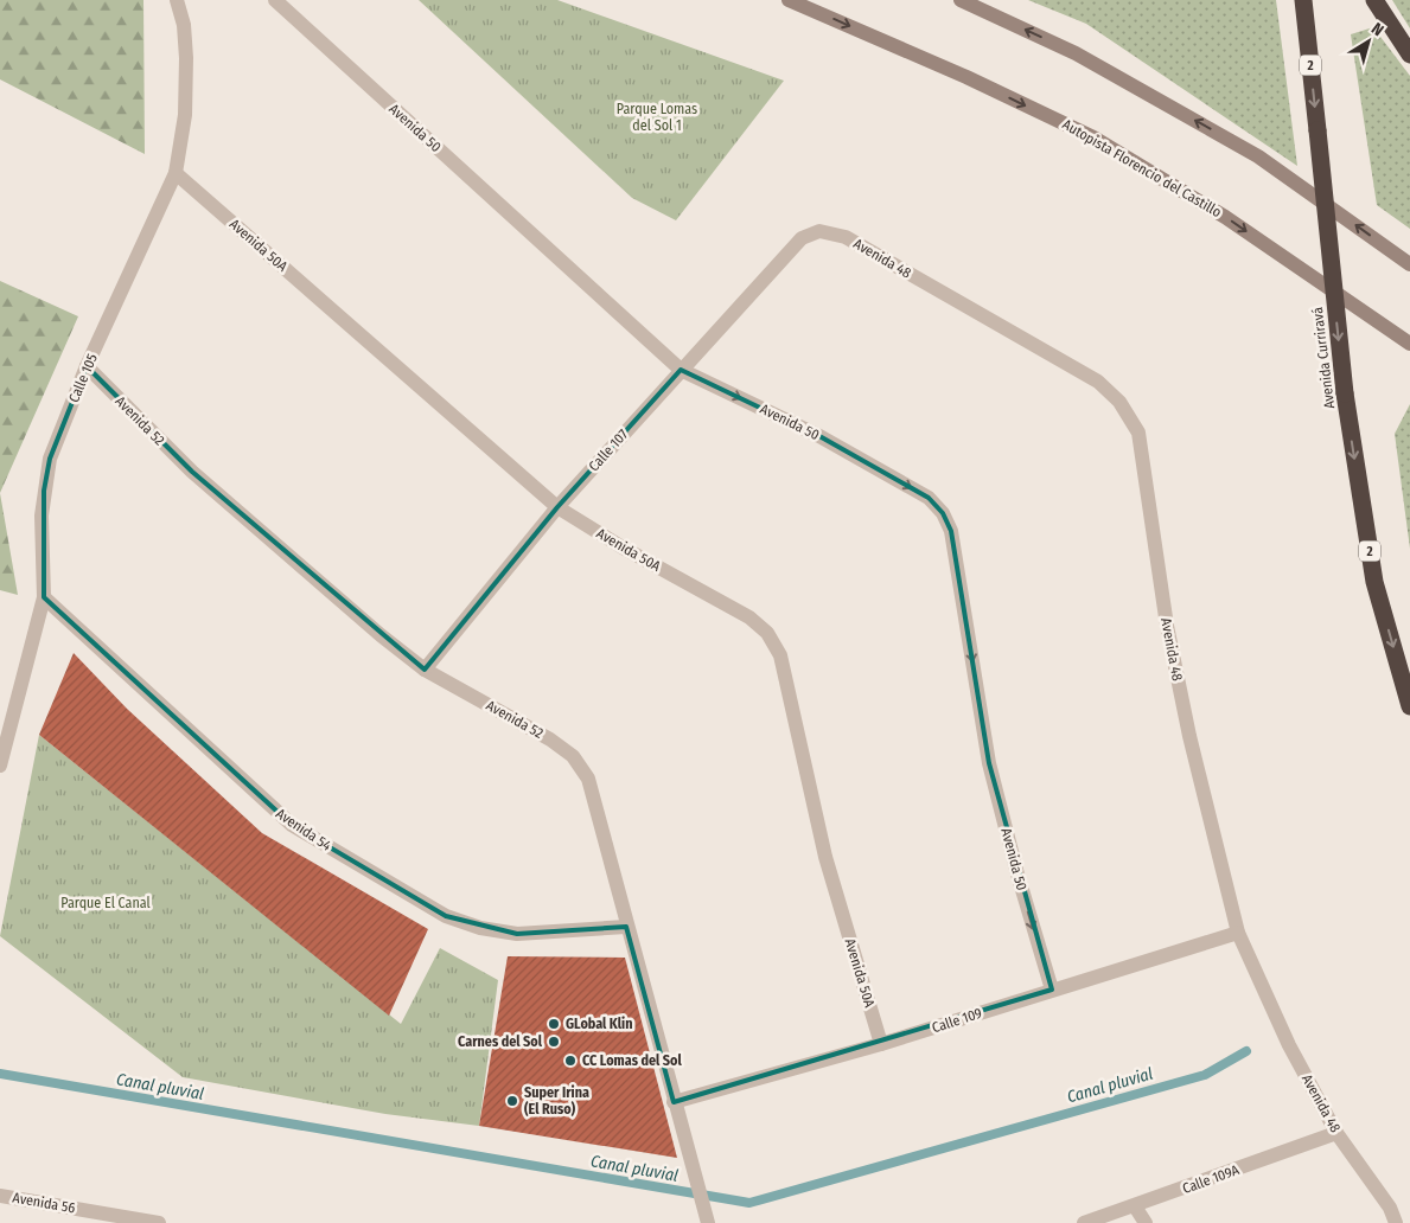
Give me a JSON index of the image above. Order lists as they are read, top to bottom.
{
  "streets": {
    "highway": ["2", "Avenida Curriravá"],
    "main road": ["Autopista Florencio del Castillo"],
    "street": [
      "Avenida 50",
      "Avenida 50A",
      "Avenida 48",
      "Calle 105",
      "Avenida 52",
      "Calle 107",
      "Avenida 54",
      "Calle 109",
      "Calle 109A",
      "Avenida 56"
    ]
  },
  "crossings": [
    ["Avenida 50", "Calle 107"],
    ["Avenida 50", "Calle 109"],
    ["Avenida 50A", "Calle 105"],
    ["Avenida 50A", "Calle 107"],
    ["Avenida 50A", "Calle 109"],
    ["Avenida 48", "Calle 107"],
    ["Avenida 48", "Calle 109"],
    ["Avenida 48", "Calle 109A"],
    ["Calle 105", "Avenida 52"],
    ["Calle 105", "Avenida 54"],
    ["Avenida 52", "Calle 107"],
    ["Avenida 52", "Avenida 54"],
    ["Avenida 52", "Calle 109"]
  ],
  "one_way": ["Avenida 50", "Avenida Curriravá"],
  "water": ["Canal pluvial"],
  "parks": ["Parque Lomas del Sol 1", "Parque El Canal"],
  "places": [
    "GLobal Klin",
    "Carnes del Sol",
    "CC Lomas del Sol",
    "Super Irina (El Ruso)"
  ],
  "north": "top right"
}
